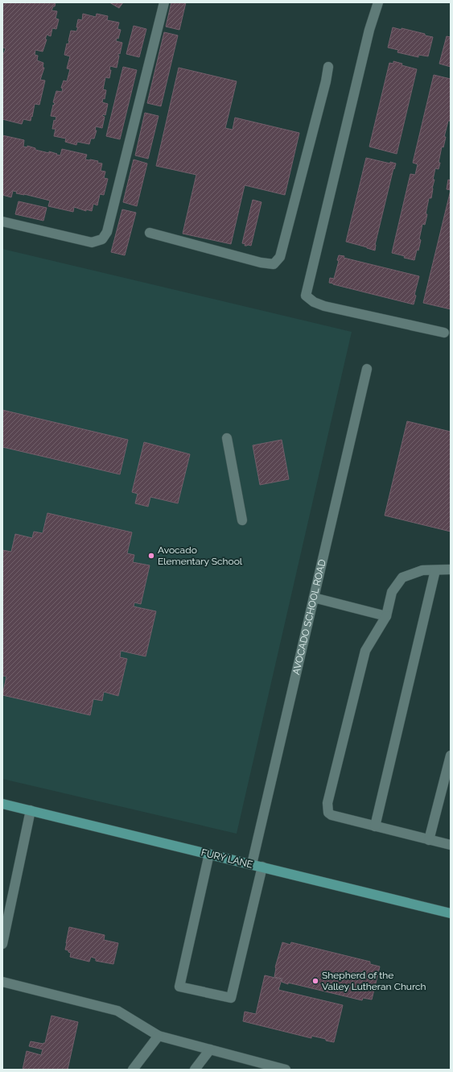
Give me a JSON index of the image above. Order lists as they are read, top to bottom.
{
  "streets": {
    "main road": ["FURY LANE"],
    "street": ["AVOCADO SCHOOL ROAD"]
  },
  "crossings": [
    ["AVOCADO SCHOOL ROAD", "FURY LANE"]
  ],
  "places": ["Avocado Elementary School", "Shepherd of the Valley Lutheran Church"]
}
